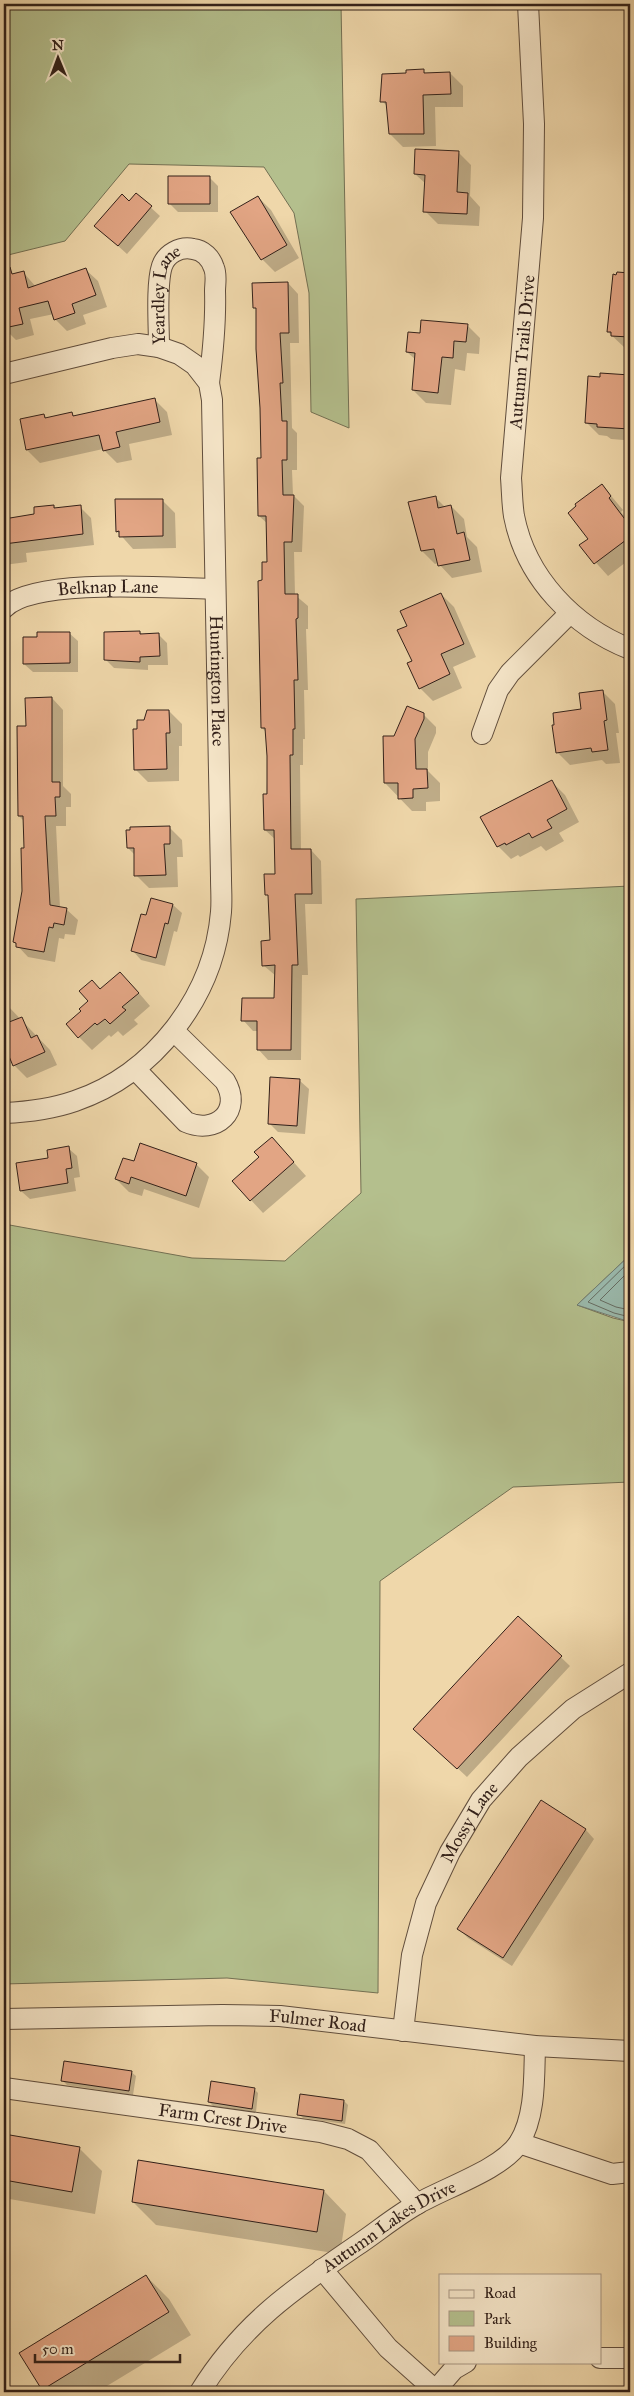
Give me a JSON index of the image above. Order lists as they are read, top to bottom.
{
  "streets": {
    "street": [
      "Yeardley Lane",
      "Autumn Trails Drive",
      "Belknap Lane",
      "Huntington Place",
      "Mossy Lane",
      "Fulmer Road",
      "Farm Crest Drive",
      "Autumn Lakes Drive"
    ]
  },
  "crossings": [
    ["Yeardley Lane", "Huntington Place"],
    ["Belknap Lane", "Huntington Place"],
    ["Mossy Lane", "Fulmer Road"],
    ["Fulmer Road", "Autumn Lakes Drive"],
    ["Farm Crest Drive", "Autumn Lakes Drive"]
  ],
  "legend": ["Road", "Park", "Building"],
  "scale_bar": "50 m",
  "north": "top"
}
